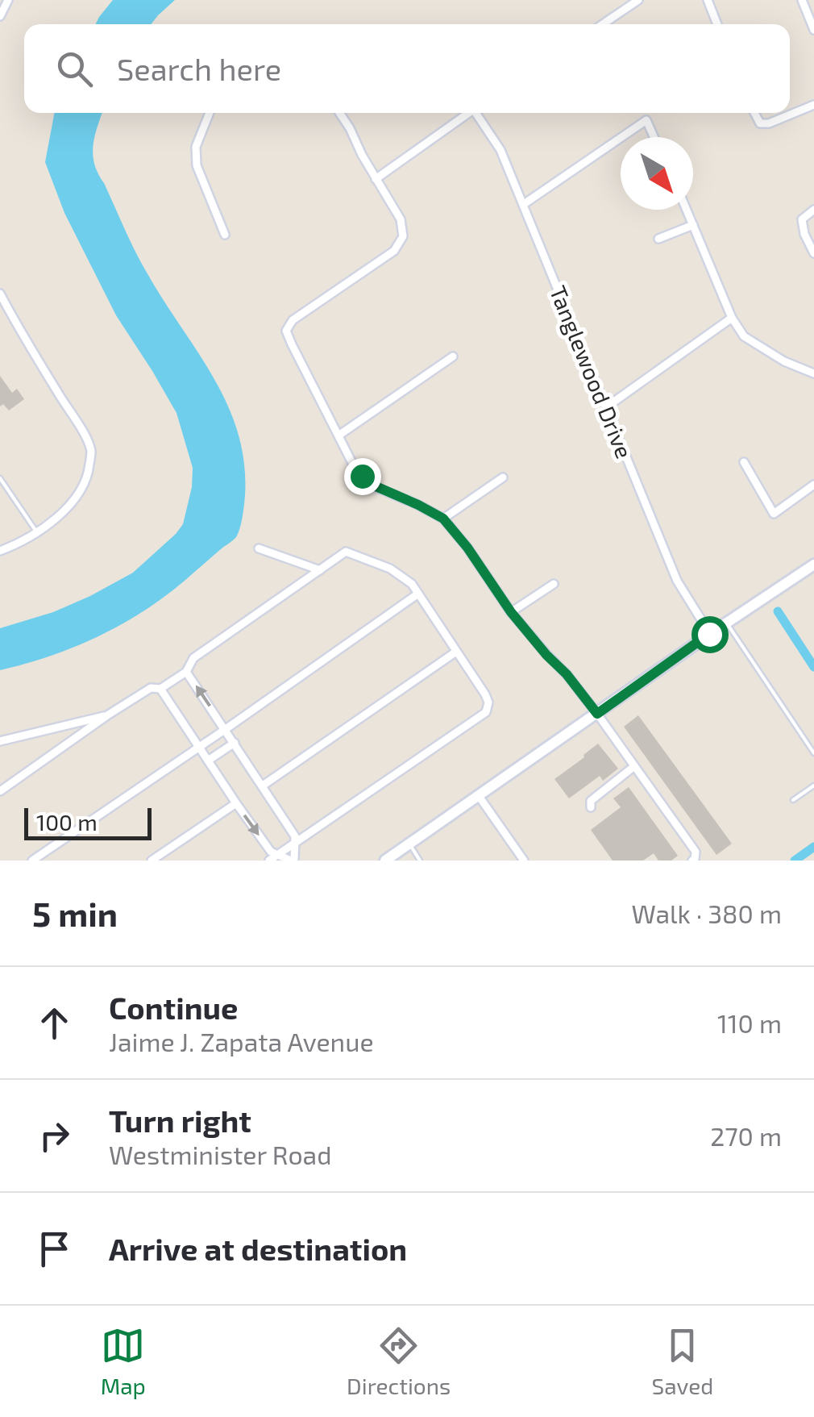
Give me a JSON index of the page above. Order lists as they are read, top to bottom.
{
  "streets": {
    "street": ["Tanglewood Drive"]
  },
  "scale_bar": "100 m",
  "north": "bottom right",
  "page": {
    "search": "Search here",
    "scale": "100 m",
    "heading": ["5 min", "Walk · 380 m"],
    "list": [
      ["Continue", "Jaime J. Zapata Avenue", "110 m"],
      ["Turn right", "Westminister Road", "270 m"],
      "Arrive at destination"
    ],
    "nav": ["Map", "Directions", "Saved"]
  }
}
